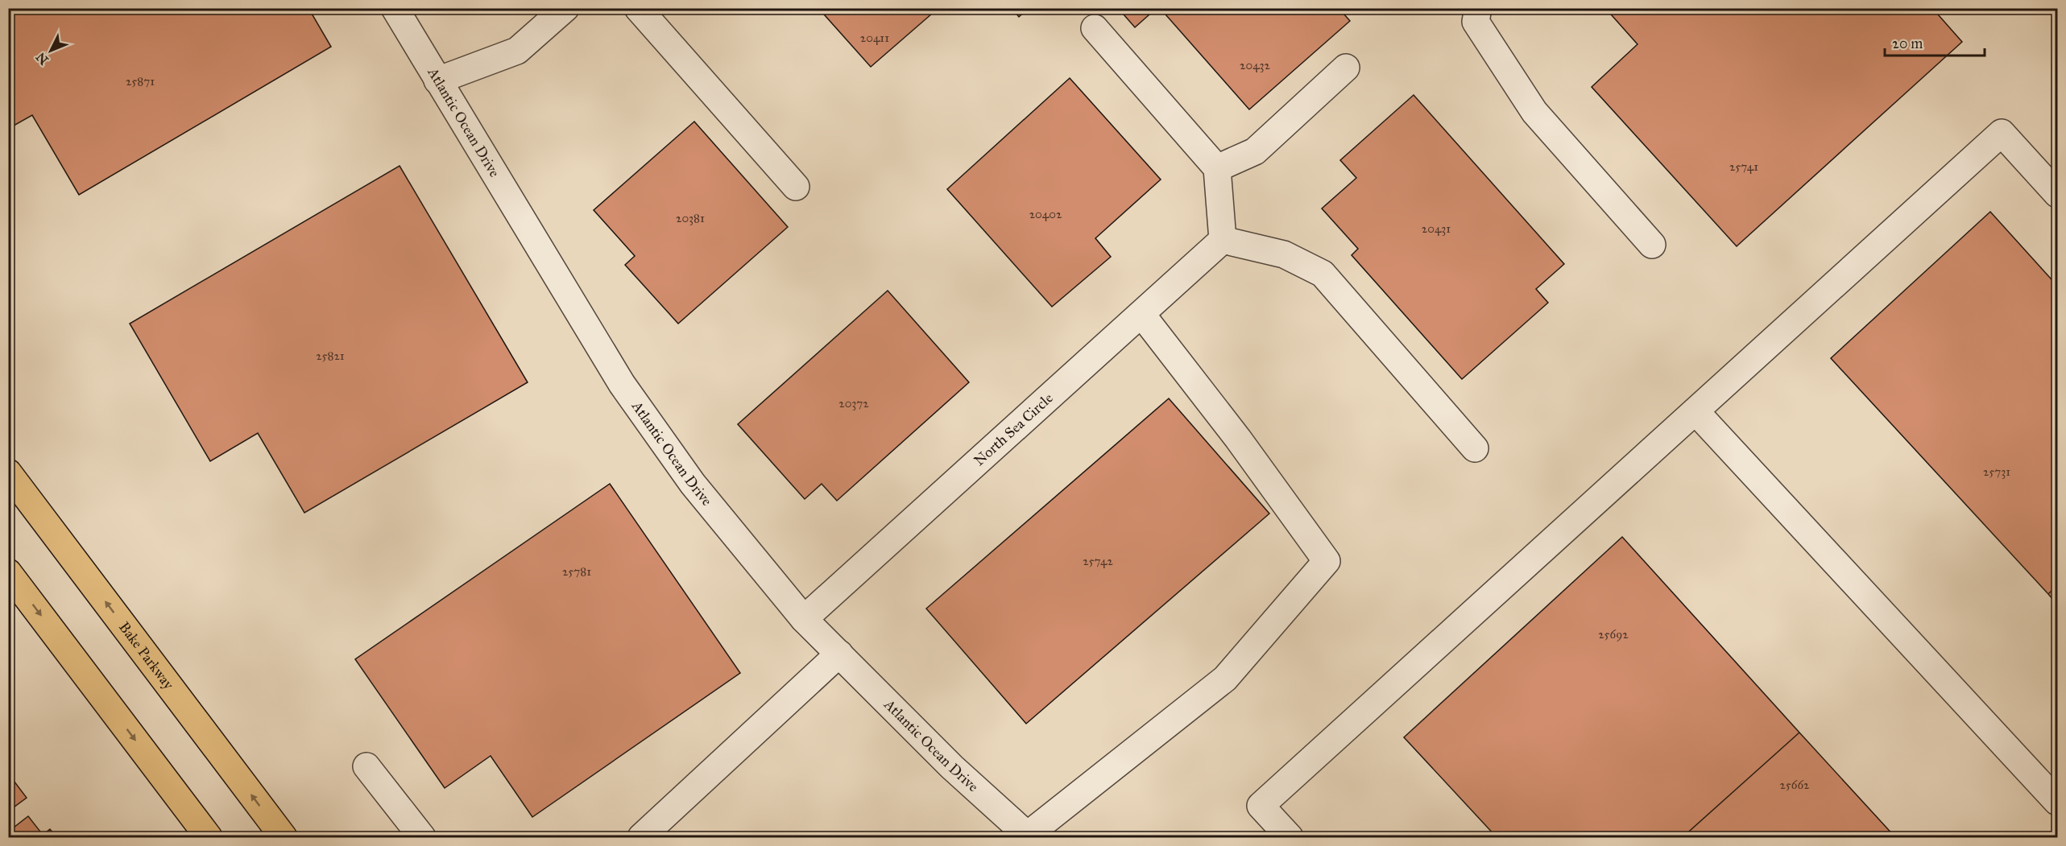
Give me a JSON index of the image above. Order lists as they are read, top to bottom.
{
  "streets": {
    "main road": ["Bake Parkway"],
    "street": ["Atlantic Ocean Drive", "North Sea Circle"]
  },
  "crossings": [
    ["Atlantic Ocean Drive", "North Sea Circle"]
  ],
  "house_numbers": [
    "20411",
    "20432",
    "25871",
    "25741",
    "20402",
    "20381",
    "20431",
    "25821",
    "20372",
    "25731",
    "25742",
    "25781",
    "25692",
    "25662"
  ],
  "scale_bar": "20 m",
  "north": "bottom left"
}
